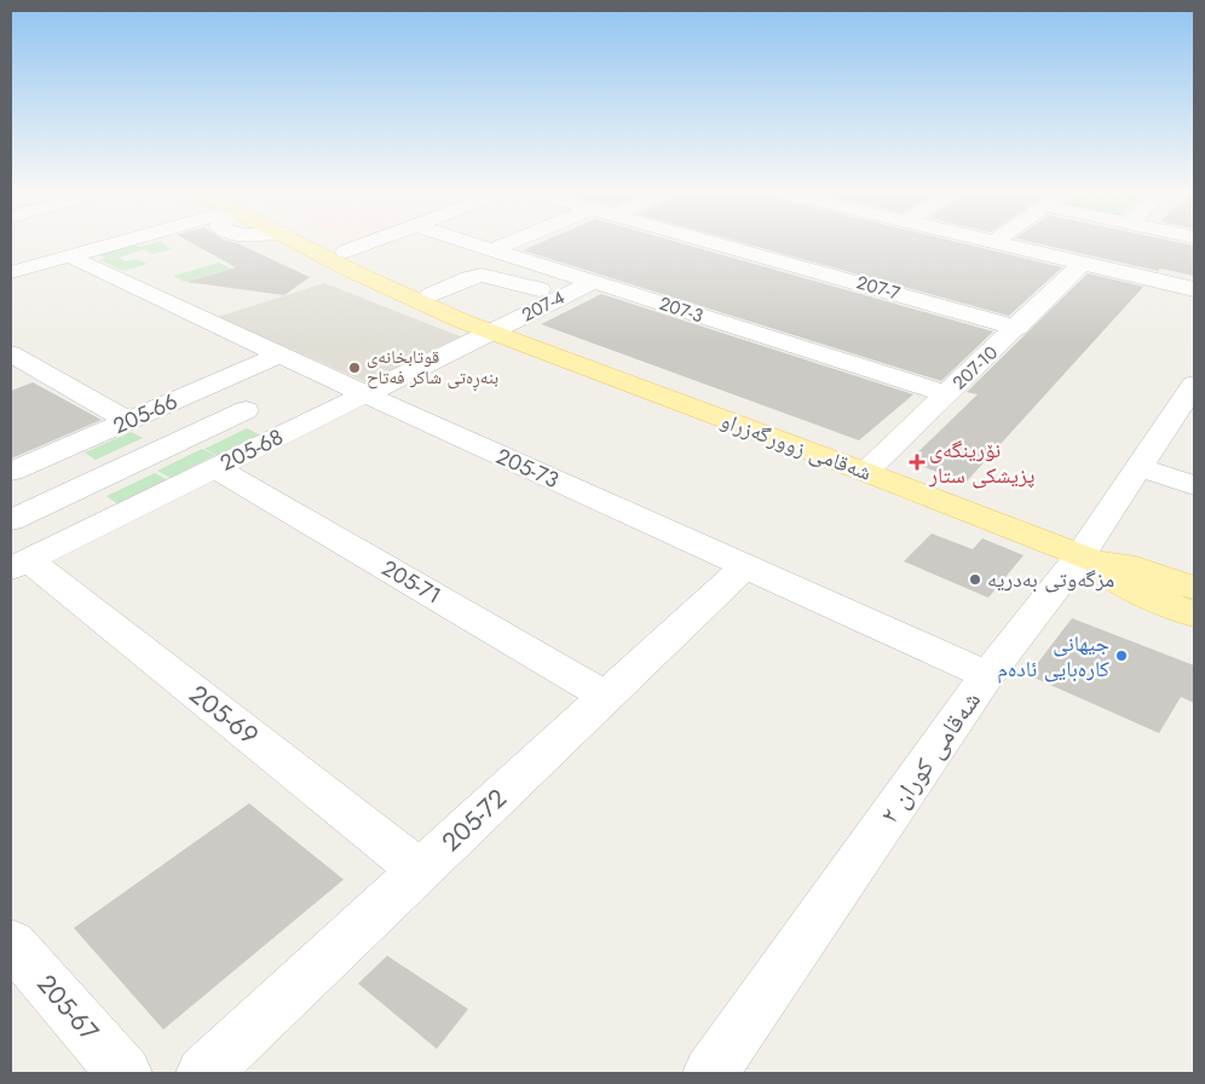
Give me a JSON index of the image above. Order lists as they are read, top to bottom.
{
  "streets": {
    "main road": ["شەقامی زوورگەزراو"],
    "street": [
      "207-7",
      "207-4",
      "207-3",
      "207-10",
      "205-66",
      "205-68",
      "205-73",
      "205-71",
      "205-69",
      "شەقامی کوران ٢",
      "205-72",
      "205-67"
    ]
  },
  "crossings": [
    ["207-7", "207-10"],
    ["207-4", "207-3"],
    ["207-4", "شەقامی زوورگەزراو"],
    ["207-4", "205-68"],
    ["207-3", "207-10"],
    ["207-10", "شەقامی زوورگەزراو"],
    ["205-66", "205-73"],
    ["شەقامی زوورگەزراو", "205-68"],
    ["شەقامی زوورگەزراو", "شەقامی کوران ٢"],
    ["205-68", "205-73"],
    ["205-68", "205-71"],
    ["205-68", "205-69"],
    ["205-73", "شەقامی کوران ٢"],
    ["205-73", "205-72"],
    ["205-71", "205-72"],
    ["205-69", "205-72"]
  ],
  "places": {
    "other": ["قوتابخانەی بنەڕەتی شاكر فەتاح", "مزگه‌وتی به‌دریه", "جیهانی کارەبایی ئادەم"],
    "health": ["نۆرینگەی پزیشکی ستار"]
  }
}
